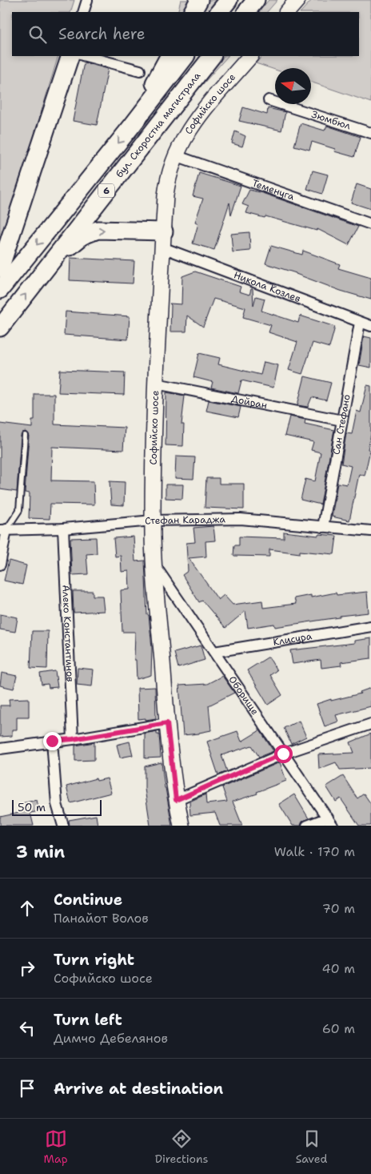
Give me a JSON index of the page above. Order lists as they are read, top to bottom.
{
  "streets": {
    "highway": ["бул. Скоростна магистрала", "6"],
    "main road": ["Софийско шосе"],
    "street": [
      "Зюмбюл",
      "Теменуга",
      "Никола Козлев",
      "Дойран",
      "Сан Стефано",
      "Стефан Караджа",
      "Алеко Константинов",
      "Клисура",
      "Оборище"
    ]
  },
  "crossings": [
    ["Софийско шосе", "Теменуга"],
    ["Софийско шосе", "Никола Козлев"],
    ["Софийско шосе", "Дойран"],
    ["Софийско шосе", "Стефан Караджа"],
    ["Софийско шосе", "Оборище"],
    ["Никола Козлев", "Сан Стефано"],
    ["Дойран", "Сан Стефано"],
    ["Сан Стефано", "Стефан Караджа"],
    ["Стефан Караджа", "Алеко Константинов"],
    ["Клисура", "Оборище"]
  ],
  "scale_bar": "50 m",
  "north": "left",
  "page": {
    "search": "Search here",
    "scale": "50 m",
    "heading": ["3 min", "Walk · 170 m"],
    "list": [
      ["Continue", "Панайот Волов", "70 m"],
      ["Turn right", "Софийско шосе", "40 m"],
      ["Turn left", "Димчо Дебелянов", "60 m"],
      "Arrive at destination"
    ],
    "nav": ["Map", "Directions", "Saved"]
  }
}
